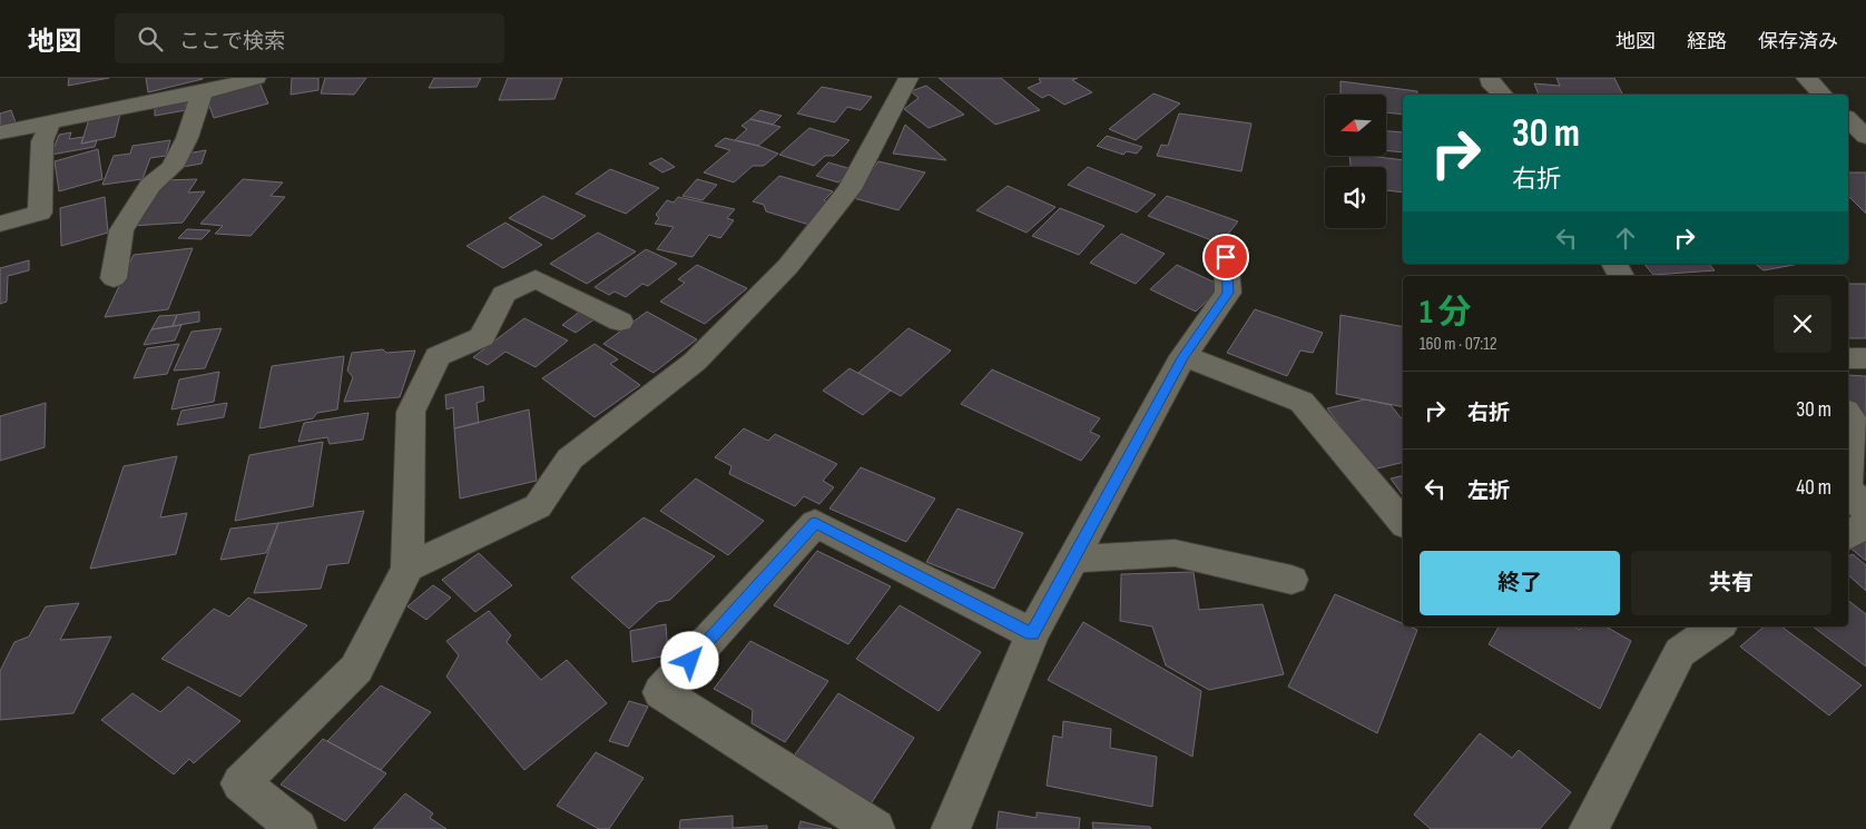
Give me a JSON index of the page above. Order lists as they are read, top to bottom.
{
  "north": "left",
  "page": {
    "header": "地図",
    "search": "ここで検索",
    "nav": ["地図", "経路", "保存済み"],
    "turn": ["30 m", "右折"],
    "heading": ["1 分", "160 m · 07:12"],
    "list": [
      {
        "name": "右折",
        "value": "30 m"
      },
      {
        "name": "左折",
        "value": "40 m"
      }
    ],
    "buttons": ["終了", "共有"]
  }
}
